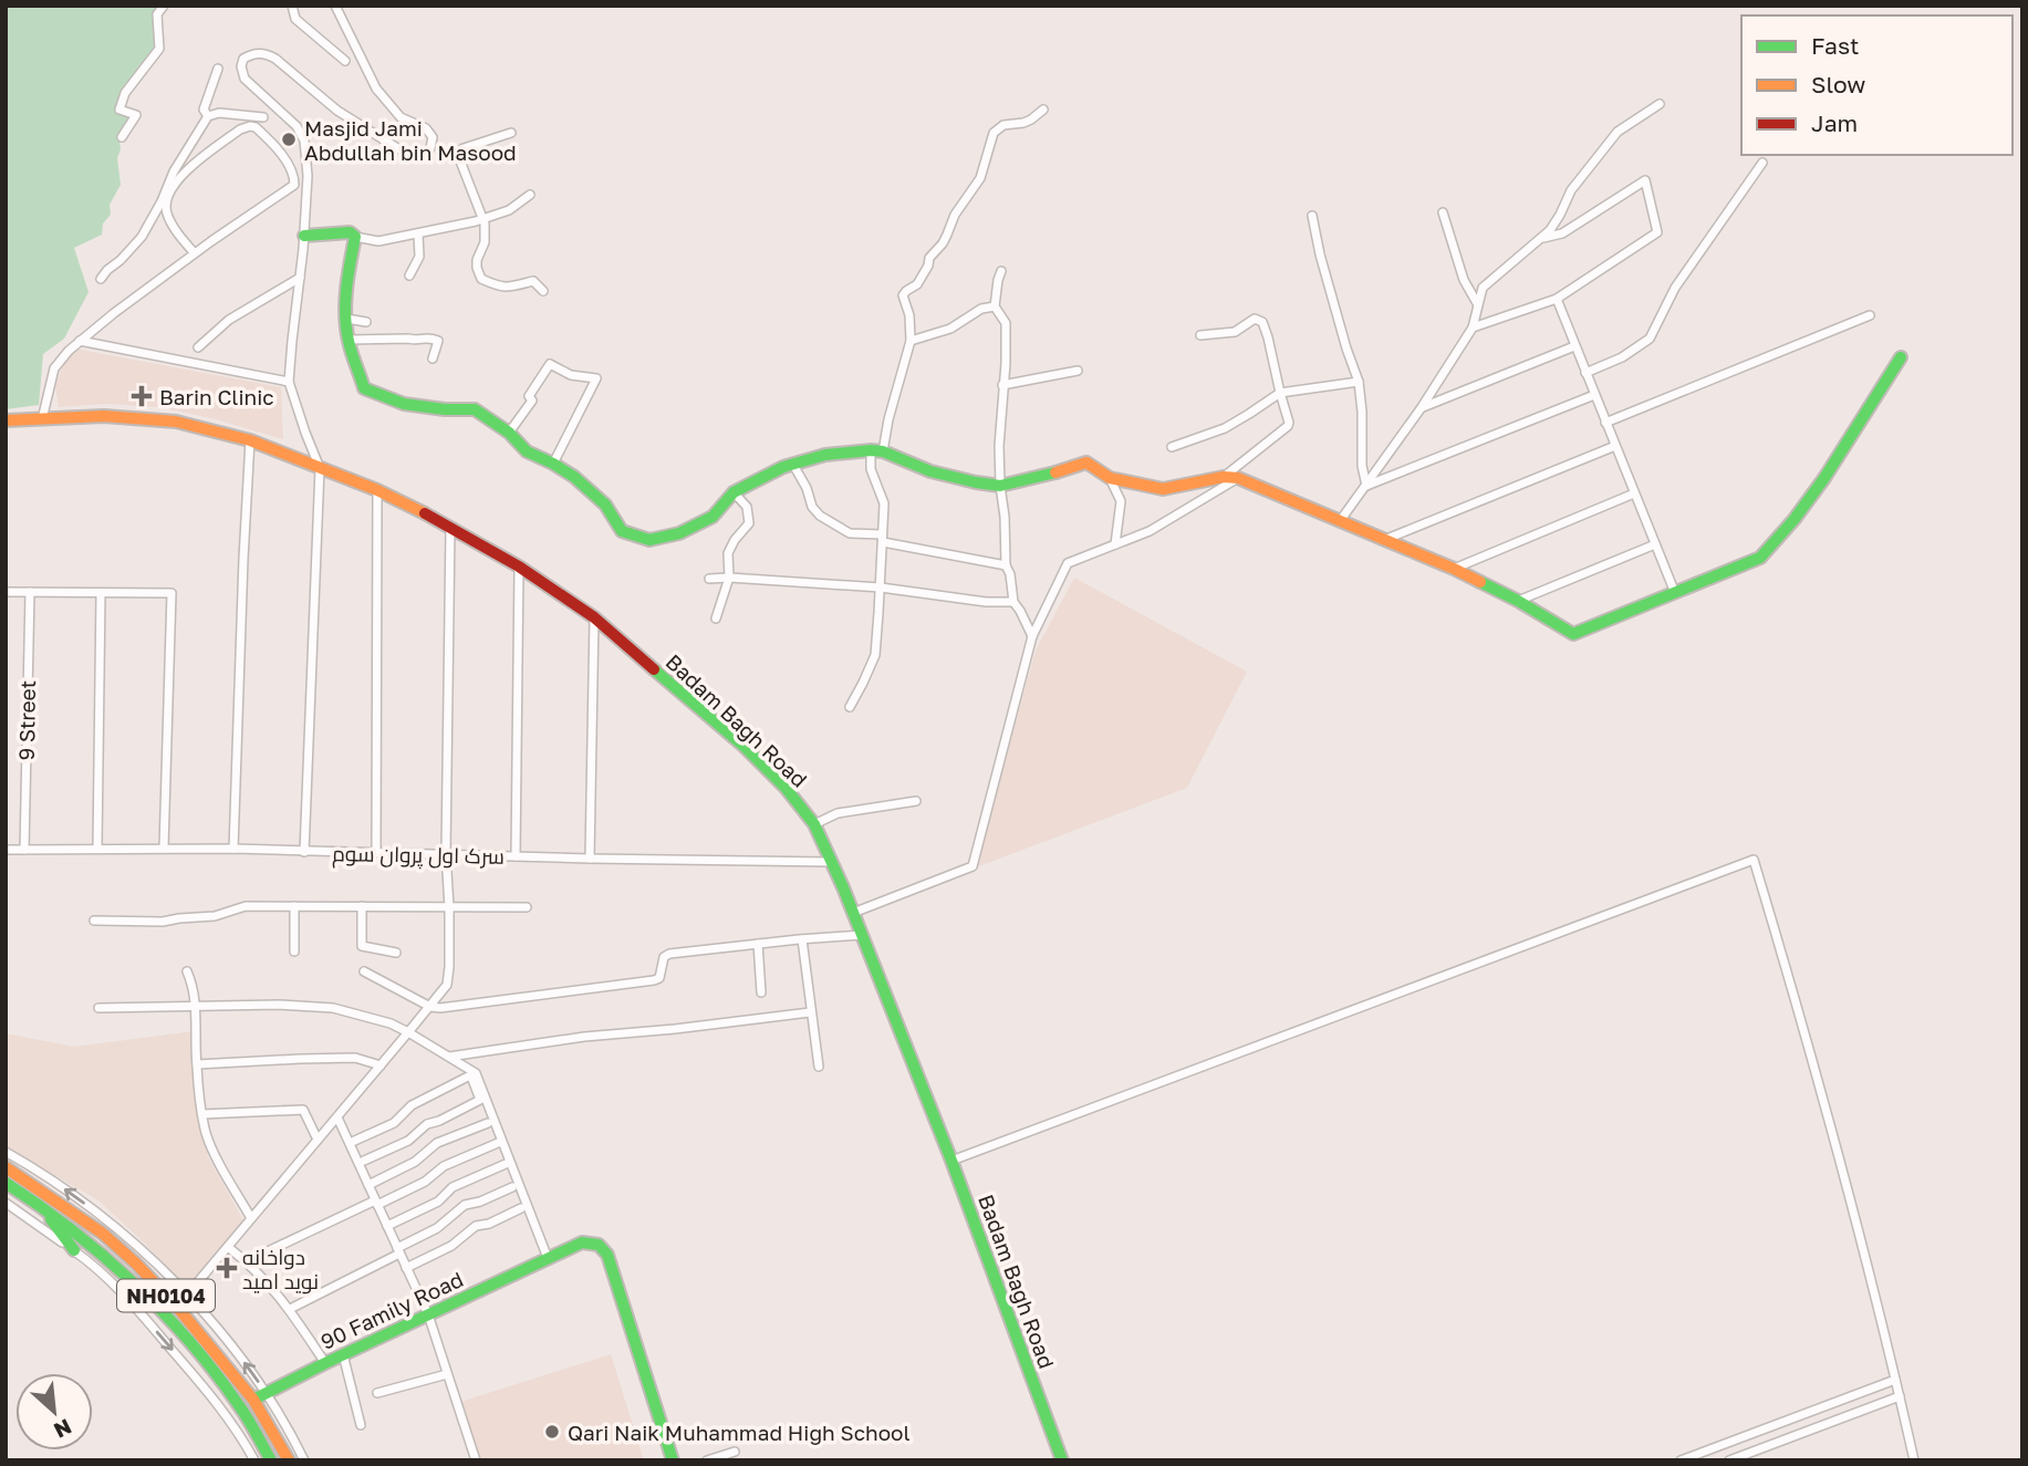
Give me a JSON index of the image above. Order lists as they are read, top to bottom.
{
  "streets": {
    "main road": ["Badam Bagh Road", "NH0104", "90 Family Road"],
    "street": ["9 Street", "سرک اول پروان سوم"]
  },
  "crossings": [
    ["9 Street", "سرک اول پروان سوم"],
    ["Badam Bagh Road", "سرک اول پروان سوم"],
    ["NH0104", "90 Family Road"]
  ],
  "places": {
    "other": ["Masjid Jami Abdullah bin Masood", "Qari Naik Muhammad High School"],
    "health": ["Barin Clinic", "دواخانه نوید امید"]
  },
  "legend": ["Fast", "Slow", "Jam"],
  "north": "bottom right"
}
